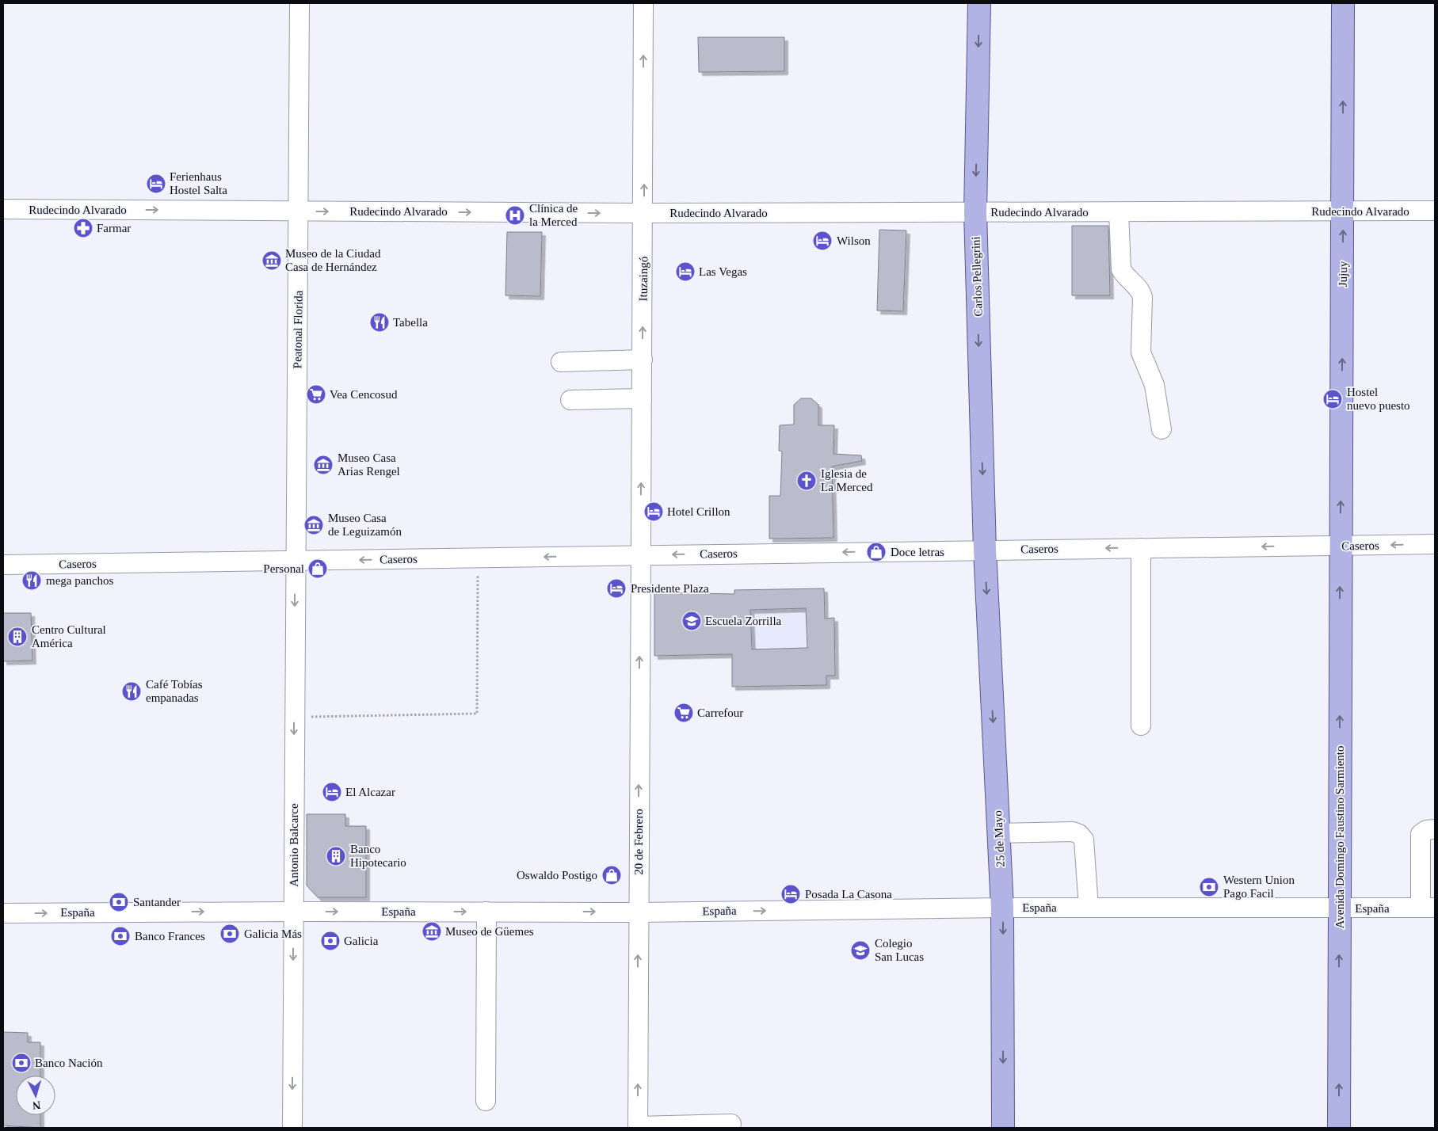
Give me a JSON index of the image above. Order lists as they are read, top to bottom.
{
  "streets": {
    "main road": [
      "Jujuy",
      "Carlos Pellegrini",
      "Avenida Domingo Faustino Sarmiento",
      "25 de Mayo"
    ],
    "street": [
      "Rudecindo Alvarado",
      "Ituzaingó",
      "Peatonal Florida",
      "Caseros",
      "20 de Febrero",
      "Antonio Balcarce",
      "España"
    ]
  },
  "crossings": [
    ["Rudecindo Alvarado", "Jujuy"],
    ["Rudecindo Alvarado", "Carlos Pellegrini"],
    ["Rudecindo Alvarado", "Ituzaingó"],
    ["Rudecindo Alvarado", "Peatonal Florida"],
    ["Jujuy", "Caseros"],
    ["Jujuy", "Avenida Domingo Faustino Sarmiento"],
    ["Carlos Pellegrini", "Caseros"],
    ["Carlos Pellegrini", "25 de Mayo"],
    ["Ituzaingó", "Caseros"],
    ["Ituzaingó", "20 de Febrero"],
    ["Peatonal Florida", "Caseros"],
    ["Peatonal Florida", "Antonio Balcarce"],
    ["Caseros", "Avenida Domingo Faustino Sarmiento"],
    ["Caseros", "25 de Mayo"],
    ["Caseros", "20 de Febrero"],
    ["Caseros", "Antonio Balcarce"],
    ["Avenida Domingo Faustino Sarmiento", "España"],
    ["25 de Mayo", "España"],
    ["20 de Febrero", "España"],
    ["Antonio Balcarce", "España"]
  ],
  "one_way": [
    "Rudecindo Alvarado",
    "Jujuy",
    "Carlos Pellegrini",
    "Ituzaingó",
    "Caseros",
    "Avenida Domingo Faustino Sarmiento",
    "25 de Mayo",
    "Antonio Balcarce",
    "España"
  ],
  "places": {
    "hotel": [
      "Ferienhaus Hostel Salta",
      "Wilson",
      "Las Vegas",
      "Hostel nuevo puesto",
      "Hotel Crillon",
      "Presidente Plaza",
      "El Alcazar",
      "Posada La Casona"
    ],
    "hospital": ["Clínica de la Merced"],
    "pharmacy": ["Farmar"],
    "museum": [
      "Museo de la Ciudad Casa de Hernández",
      "Museo Casa Arias Rengel",
      "Museo Casa de Leguizamón",
      "Museo de Güemes"
    ],
    "restaurant": ["Tabella", "mega panchos", "Café Tobías empanadas"],
    "supermarket": ["Vea Cencosud", "Carrefour"],
    "church": ["Iglesia de La Merced"],
    "shop": ["Doce letras", "Personal", "Oswaldo Postigo"],
    "school or university": ["Escuela Zorrilla", "Colegio San Lucas"],
    "building": ["Centro Cultural América", "Banco Hipotecario"],
    "bank": [
      "Western Union Pago Facil",
      "Santander",
      "Galicia Más",
      "Banco Frances",
      "Galicia",
      "Banco Nación"
    ]
  },
  "north": "bottom"
}
